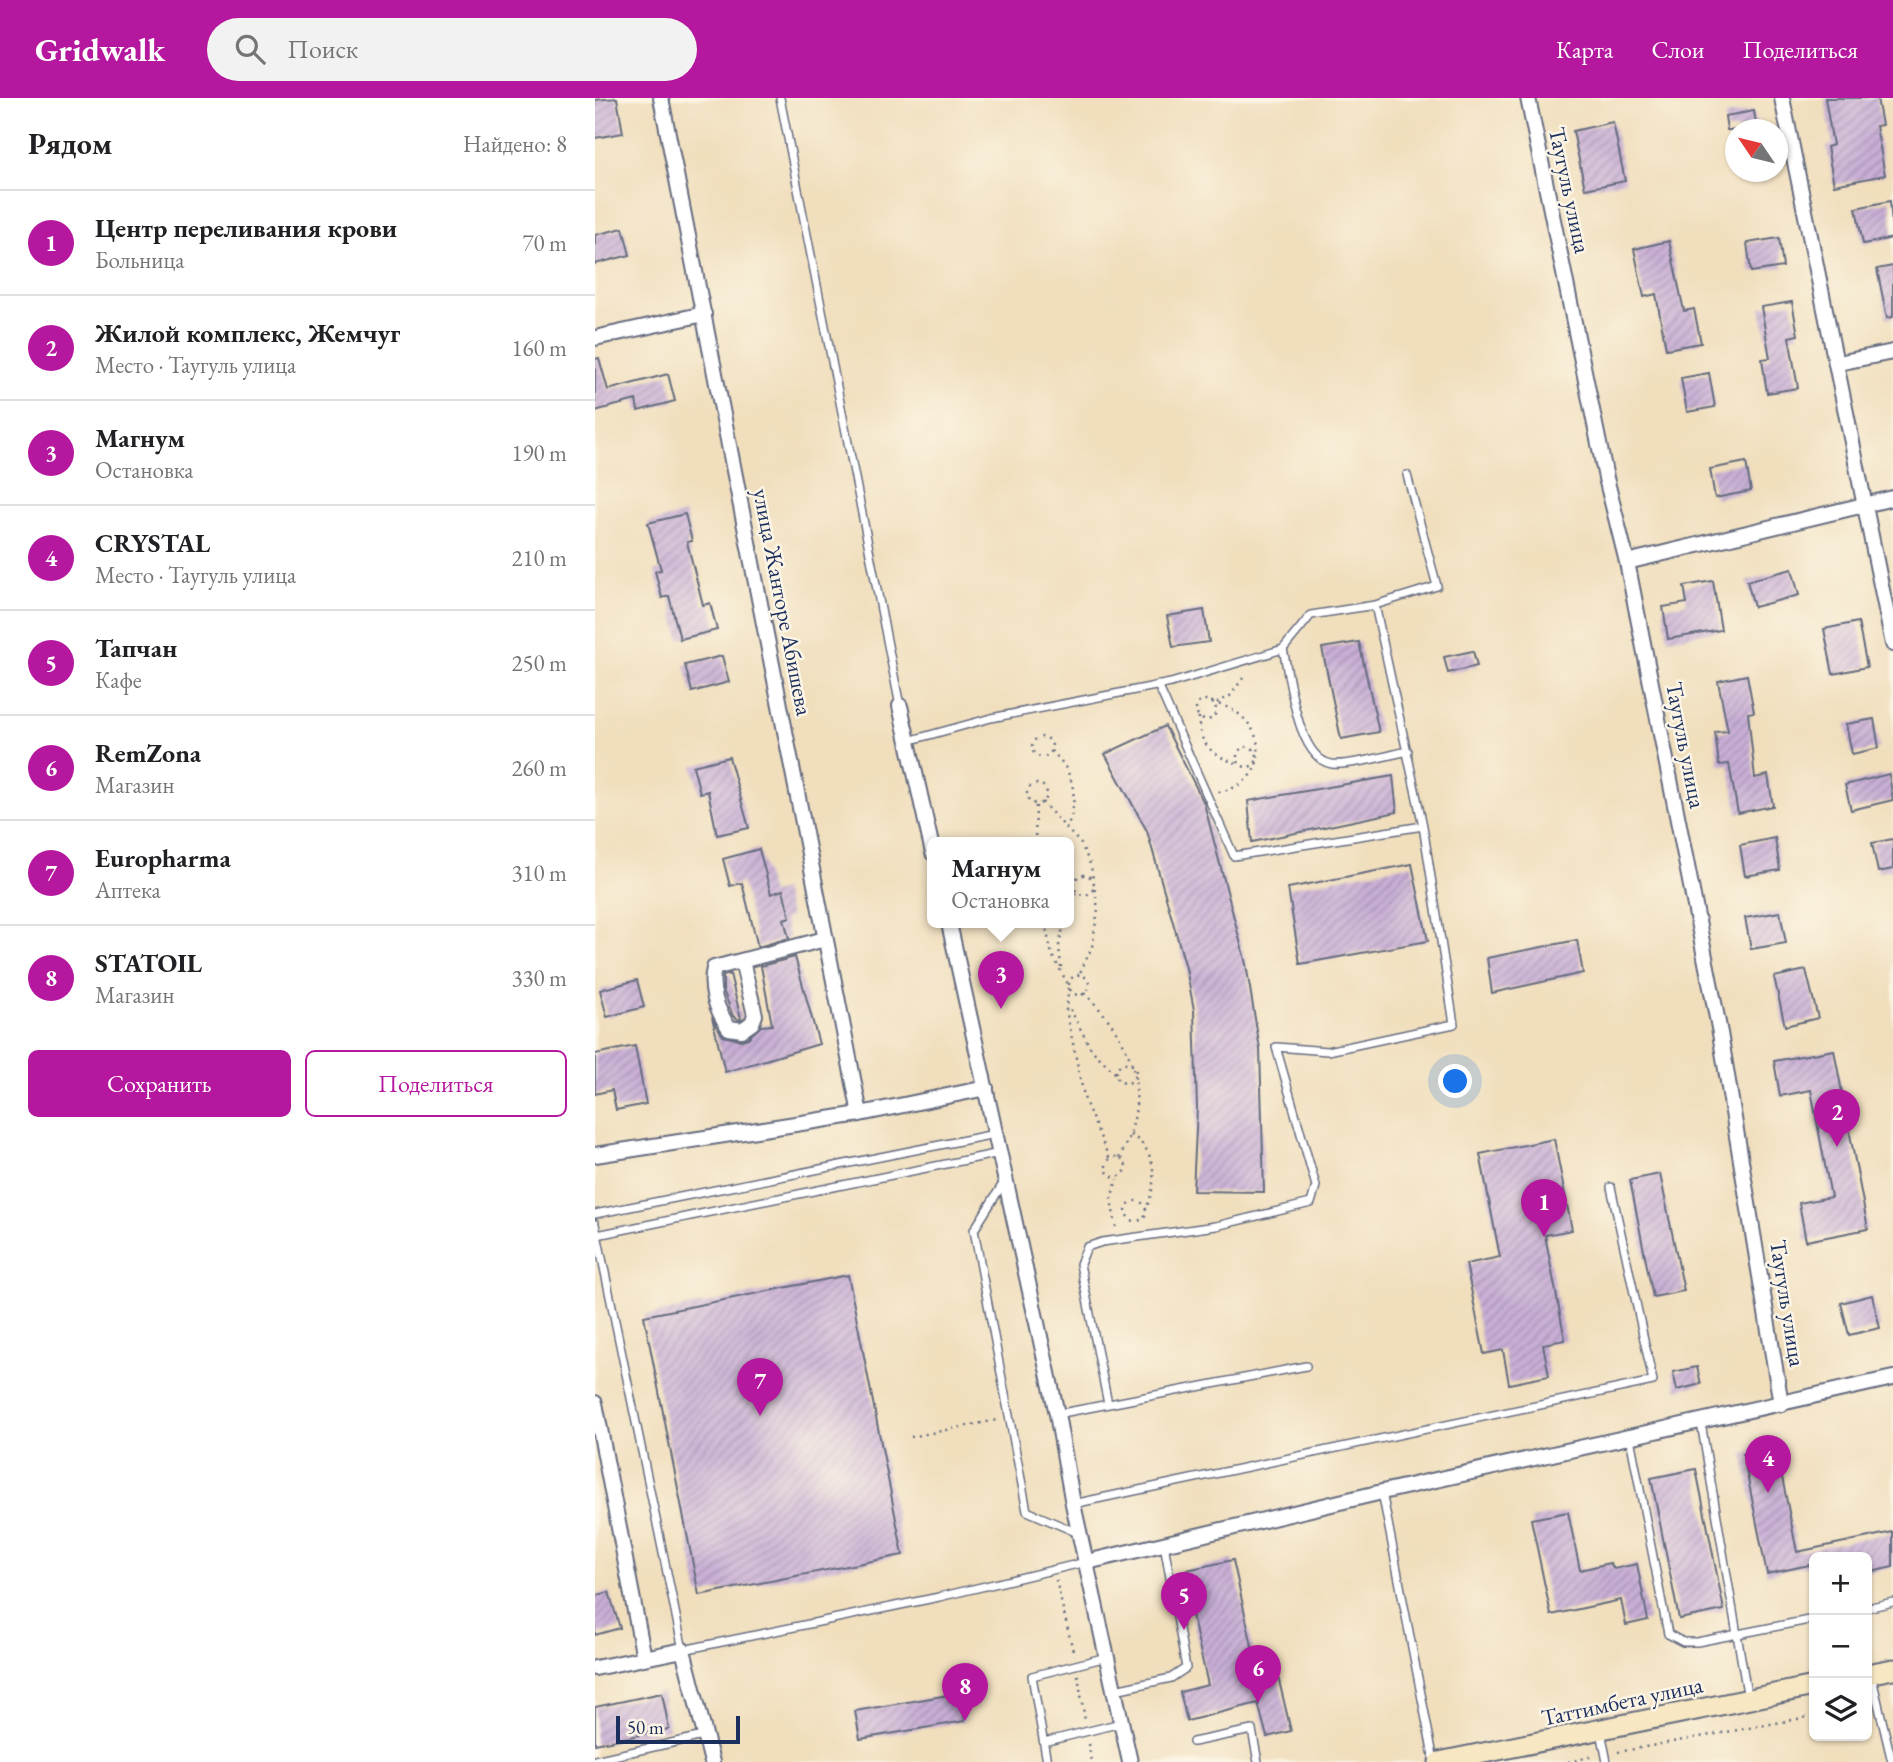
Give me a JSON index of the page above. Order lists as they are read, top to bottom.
{
  "streets": {
    "main road": ["Таттимбета улица"],
    "street": ["Таугуль улица", "улица Жанторе Абишева"]
  },
  "scale_bar": "50 m",
  "north": "top left",
  "page": {
    "header": "Gridwalk",
    "search": "Поиск",
    "nav": ["Карта", "Слои", "Поделиться"],
    "heading": ["Рядом", "Найдено: 8"],
    "list": [
      {
        "mark": "1",
        "name": "Центр переливания крови",
        "note": "Больница",
        "value": "70 m"
      },
      {
        "mark": "2",
        "name": "Жилой комплекс, Жемчуг",
        "note": "Место · Таугуль улица",
        "value": "160 m"
      },
      {
        "mark": "3",
        "name": "Магнум",
        "note": "Остановка",
        "value": "190 m"
      },
      {
        "mark": "4",
        "name": "CRYSTAL",
        "note": "Место · Таугуль улица",
        "value": "210 m"
      },
      {
        "mark": "5",
        "name": "Тапчан",
        "note": "Кафе",
        "value": "250 m"
      },
      {
        "mark": "6",
        "name": "RemZona",
        "note": "Магазин",
        "value": "260 m"
      },
      {
        "mark": "7",
        "name": "Europharma",
        "note": "Аптека",
        "value": "310 m"
      },
      {
        "mark": "8",
        "name": "STATOIL",
        "note": "Магазин",
        "value": "330 m"
      }
    ],
    "popup": ["Магнум", "Остановка"],
    "pins": [
      "3",
      "2",
      "1",
      "7",
      "4",
      "5",
      "6",
      "8"
    ],
    "buttons": ["Сохранить", "Поделиться"],
    "map_buttons": ["+", "−"],
    "scale": "50 m"
  }
}
